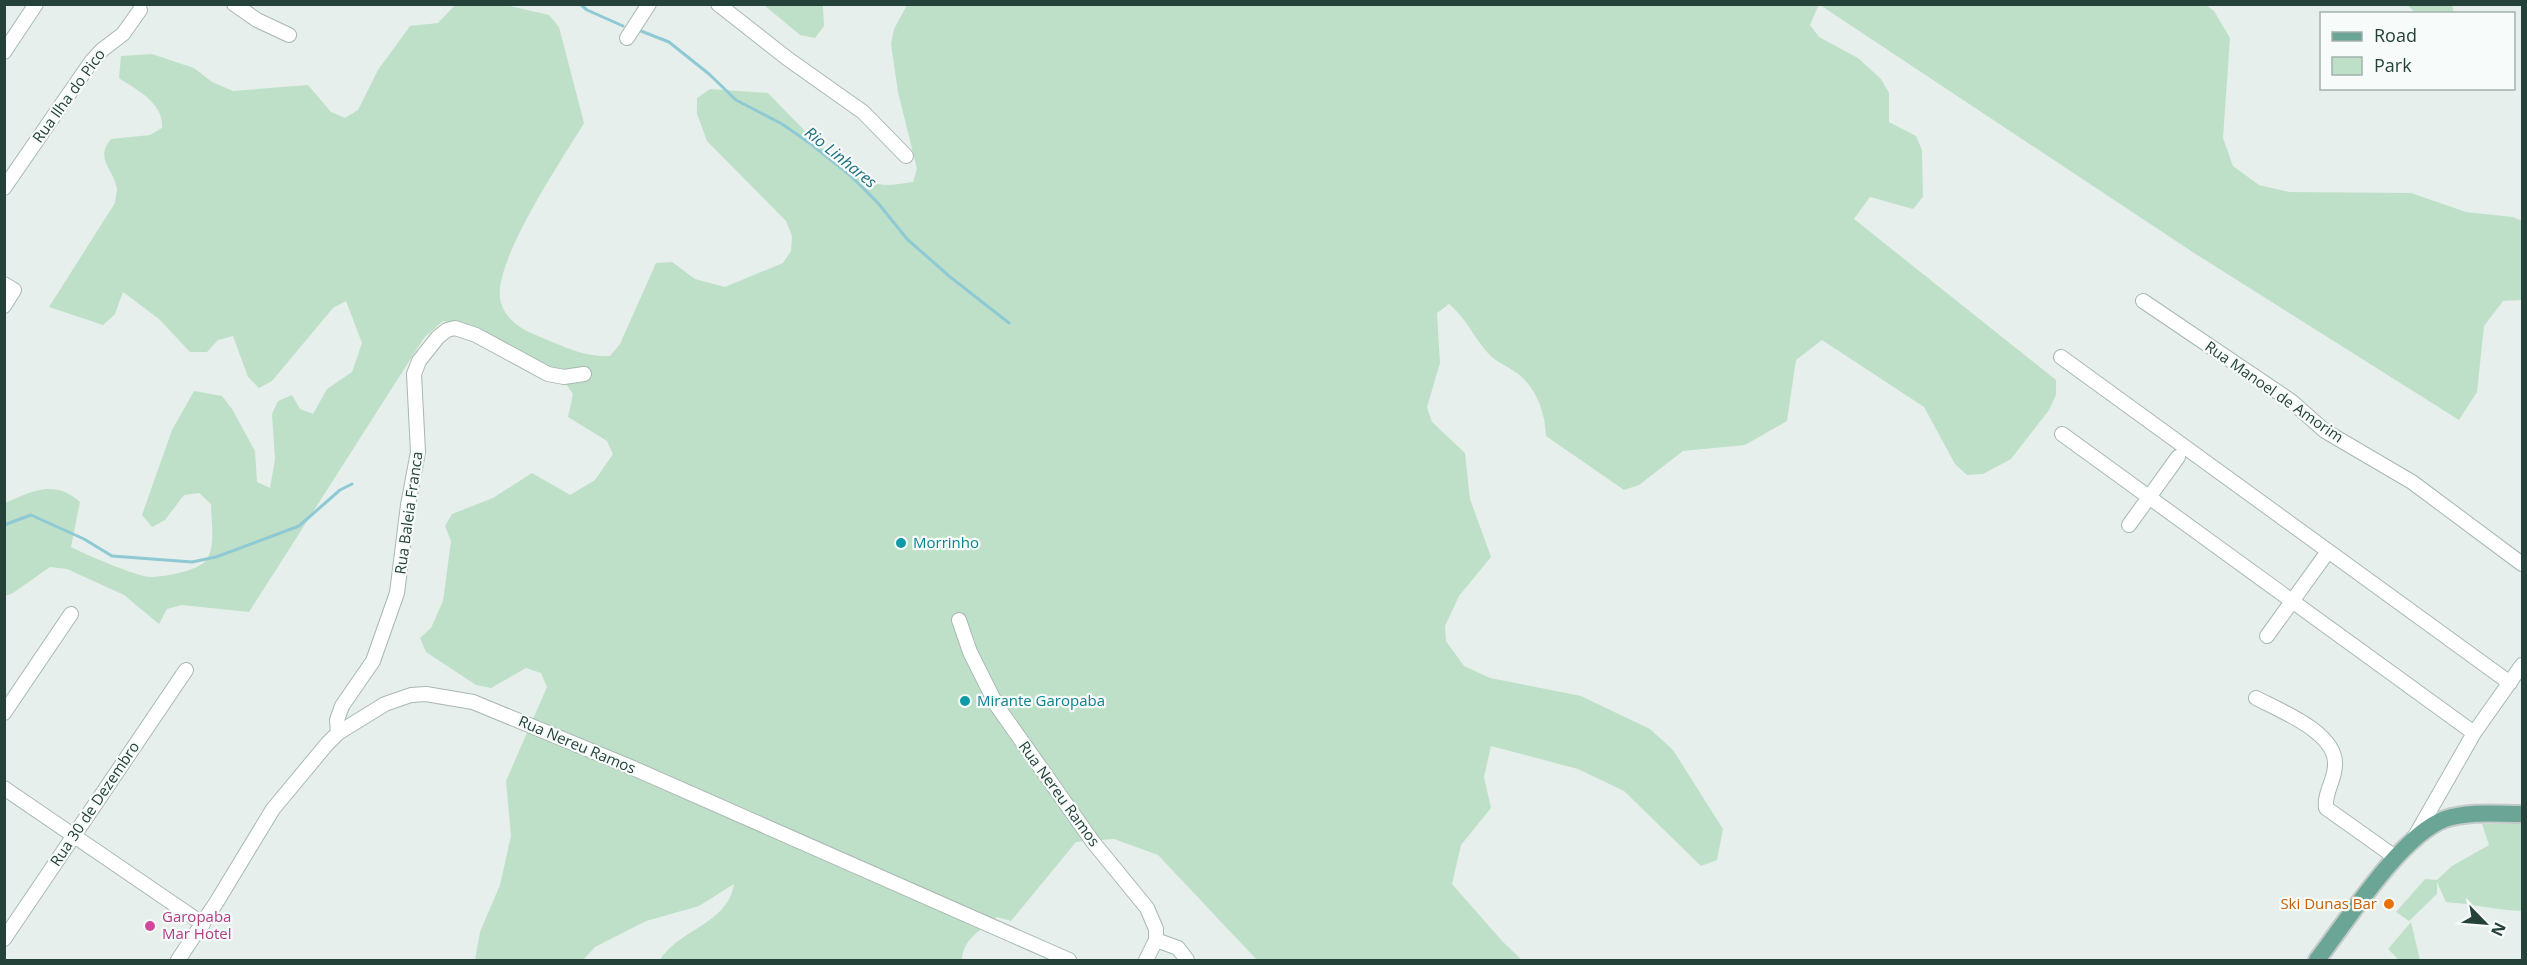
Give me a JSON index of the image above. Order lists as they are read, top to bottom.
{
  "streets": {
    "street": [
      "Rua Ilha do Pico",
      "Rua Manoel de Amorim",
      "Rua Baleia Franca",
      "Rua Nereu Ramos",
      "Rua 30 de Dezembro"
    ]
  },
  "crossings": [
    ["Rua Baleia Franca", "Rua Nereu Ramos"]
  ],
  "water": ["Rio Linhares"],
  "places": [
    "Morrinho",
    "Mirante Garopaba",
    "Ski Dunas Bar",
    "Garopaba Mar Hotel"
  ],
  "legend": ["Road", "Park"],
  "north": "bottom right"
}
